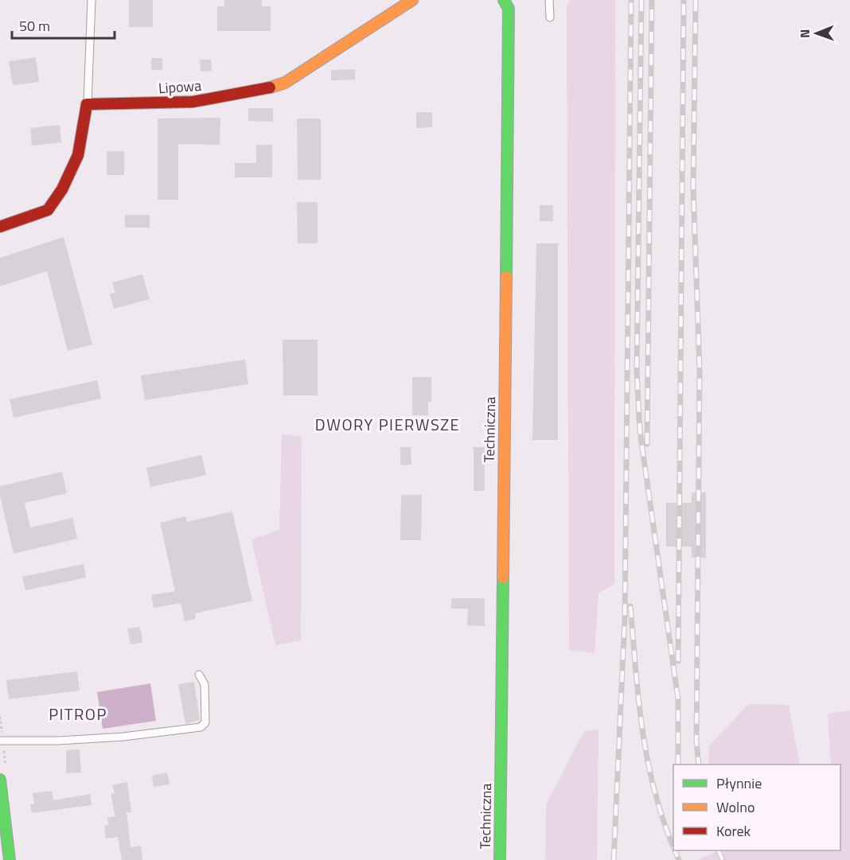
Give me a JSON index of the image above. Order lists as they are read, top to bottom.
{
  "streets": {
    "street": ["Lipowa", "Techniczna"]
  },
  "districts": ["DWORY PIERWSZE", "PITROP"],
  "legend": ["Płynnie", "Wolno", "Korek"],
  "scale_bar": "50 m",
  "north": "left"
}
